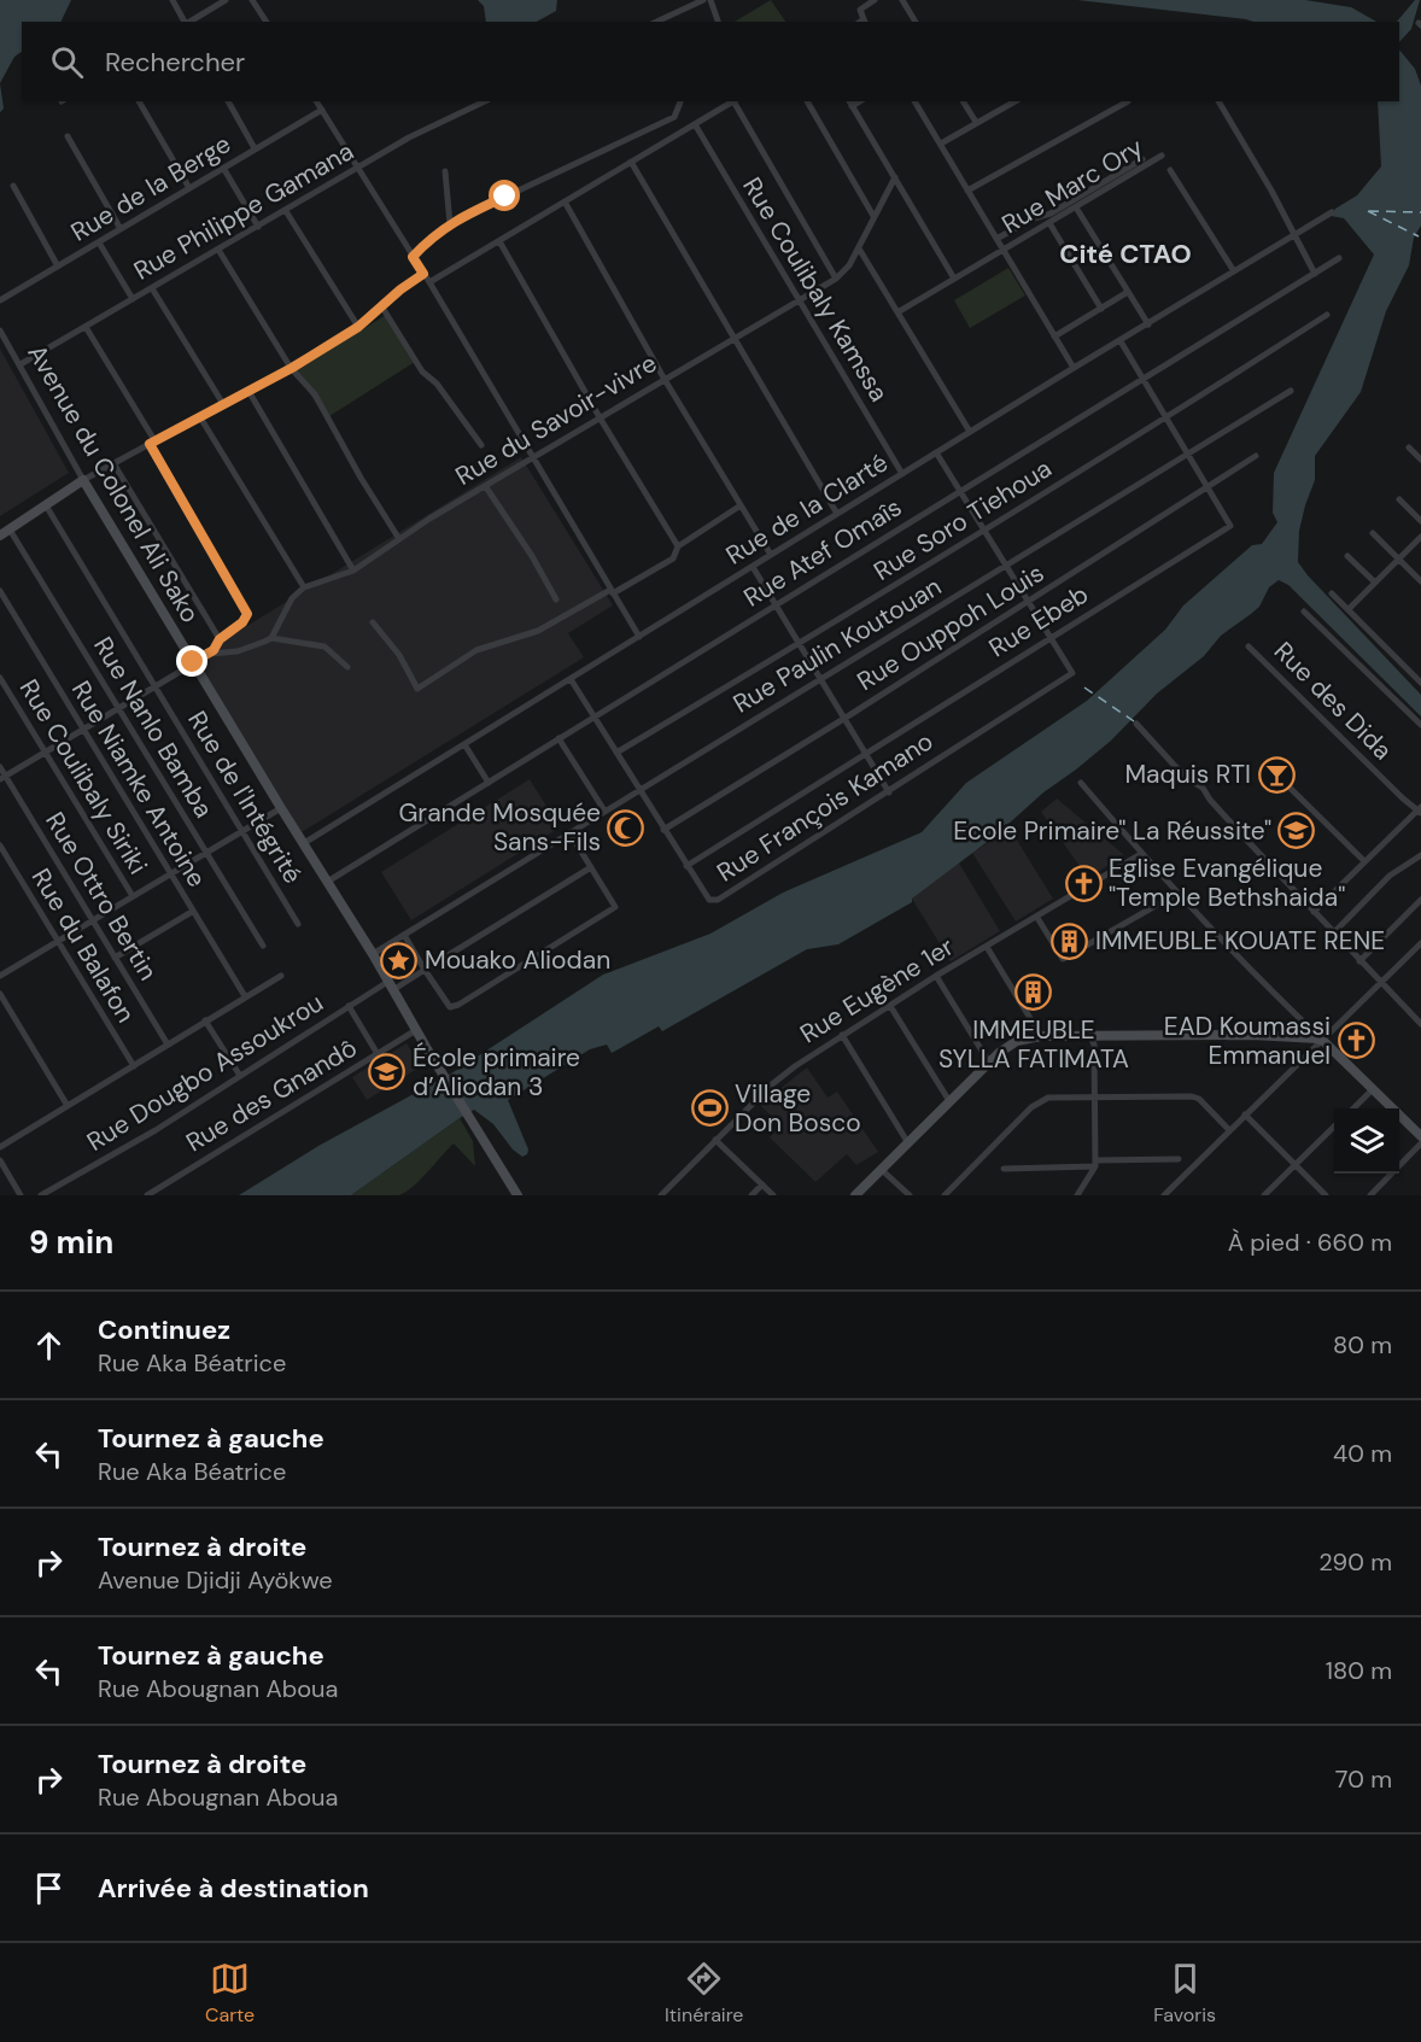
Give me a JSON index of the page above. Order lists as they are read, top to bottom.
{
  "streets": {
    "street": [
      "Rue Marc Ory",
      "Rue de la Berge",
      "Rue Philippe Gamana",
      "Rue Coulibaly Kamssa",
      "Rue du Savoir-vivre",
      "Avenue du Colonel Ali Sako",
      "Rue de la Clarté",
      "Rue Soro Tiehoua",
      "Rue Atef Omaîs",
      "Rue Ebeb",
      "Rue Ouppoh Louis",
      "Rue Paulin Koutouan",
      "Rue des Dida",
      "Rue Nanlo Bamba",
      "Rue Coulibaly Siriki",
      "Rue Niamke Antoine",
      "Rue de l'Intégrité",
      "Rue François Kamano",
      "Rue Ottro Bertin",
      "Rue du Balafon",
      "Rue Eugène 1er",
      "Rue Dougbo Assoukrou",
      "Rue des Gnandô"
    ]
  },
  "crossings": [
    ["Rue Philippe Gamana", "Avenue du Colonel Ali Sako"],
    ["Rue Coulibaly Kamssa", "Rue du Savoir-vivre"],
    ["Rue Coulibaly Kamssa", "Rue de la Clarté"],
    ["Avenue du Colonel Ali Sako", "Rue de la Clarté"],
    ["Avenue du Colonel Ali Sako", "Rue Atef Omaîs"],
    ["Avenue du Colonel Ali Sako", "Rue Paulin Koutouan"],
    ["Avenue du Colonel Ali Sako", "Rue Dougbo Assoukrou"],
    ["Avenue du Colonel Ali Sako", "Rue des Gnandô"],
    ["Rue de la Clarté", "Rue Ebeb"],
    ["Rue de la Clarté", "Rue François Kamano"],
    ["Rue Soro Tiehoua", "Rue Ebeb"],
    ["Rue Soro Tiehoua", "Rue François Kamano"],
    ["Rue Atef Omaîs", "Rue Ebeb"],
    ["Rue Atef Omaîs", "Rue François Kamano"],
    ["Rue Ebeb", "Rue Ouppoh Louis"],
    ["Rue Ebeb", "Rue Paulin Koutouan"],
    ["Rue Ebeb", "Rue François Kamano"],
    ["Rue Ouppoh Louis", "Rue François Kamano"],
    ["Rue Paulin Koutouan", "Rue François Kamano"]
  ],
  "districts": ["Cité CTAO"],
  "places": {
    "bar": ["Maquis RTI"],
    "mosque": ["Grande Mosquée Sans-Fils"],
    "school or university": ["Ecole Primaire\" La Réussite\"", "École primaire d’Aliodan 3"],
    "church": ["Eglise Evangélique \"Temple Bethshaida\"", "EAD Koumassi Emmanuel"],
    "building": ["IMMEUBLE KOUATE RENE", "IMMEUBLE SYLLA FATIMATA"],
    "place": ["Mouako Aliodan"],
    "sports": ["Village Don Bosco"]
  },
  "page": {
    "search": "Rechercher",
    "heading": ["9 min", "À pied · 660 m"],
    "list": [
      ["Continuez", "Rue Aka Béatrice", "80 m"],
      ["Tournez à gauche", "Rue Aka Béatrice", "40 m"],
      ["Tournez à droite", "Avenue Djidji Ayökwe", "290 m"],
      ["Tournez à gauche", "Rue Abougnan Aboua", "180 m"],
      ["Tournez à droite", "Rue Abougnan Aboua", "70 m"],
      "Arrivée à destination"
    ],
    "nav": ["Carte", "Itinéraire", "Favoris"]
  }
}
